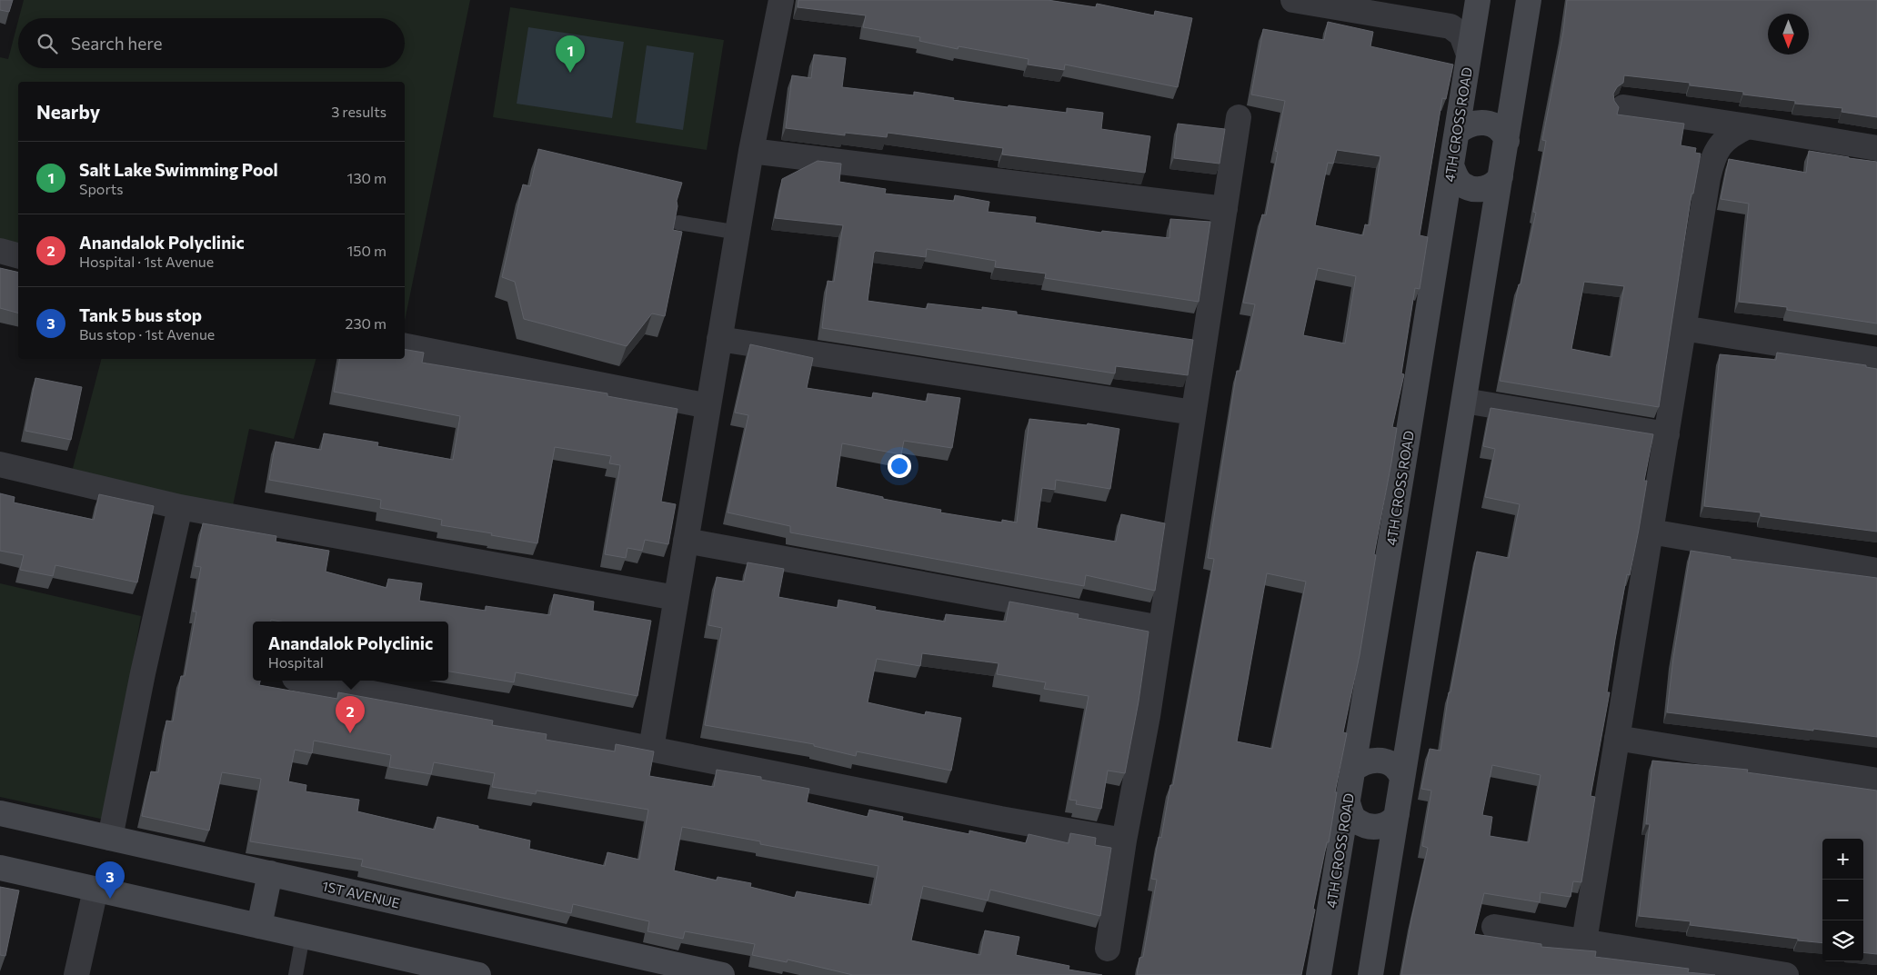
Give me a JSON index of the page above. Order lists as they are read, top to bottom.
{
  "streets": {
    "street": ["4TH CROSS ROAD", "1ST AVENUE"]
  },
  "north": "bottom",
  "page": {
    "search": "Search here",
    "pins": ["1", "2", "3"],
    "heading": ["Nearby", "3 results"],
    "list": [
      {
        "mark": "1",
        "name": "Salt Lake Swimming Pool",
        "note": "Sports",
        "value": "130 m"
      },
      {
        "mark": "2",
        "name": "Anandalok Polyclinic",
        "note": "Hospital · 1st Avenue",
        "value": "150 m"
      },
      {
        "mark": "3",
        "name": "Tank 5 bus stop",
        "note": "Bus stop · 1st Avenue",
        "value": "230 m"
      }
    ],
    "popup": ["Anandalok Polyclinic", "Hospital"],
    "map_buttons": ["+", "−"]
  }
}
